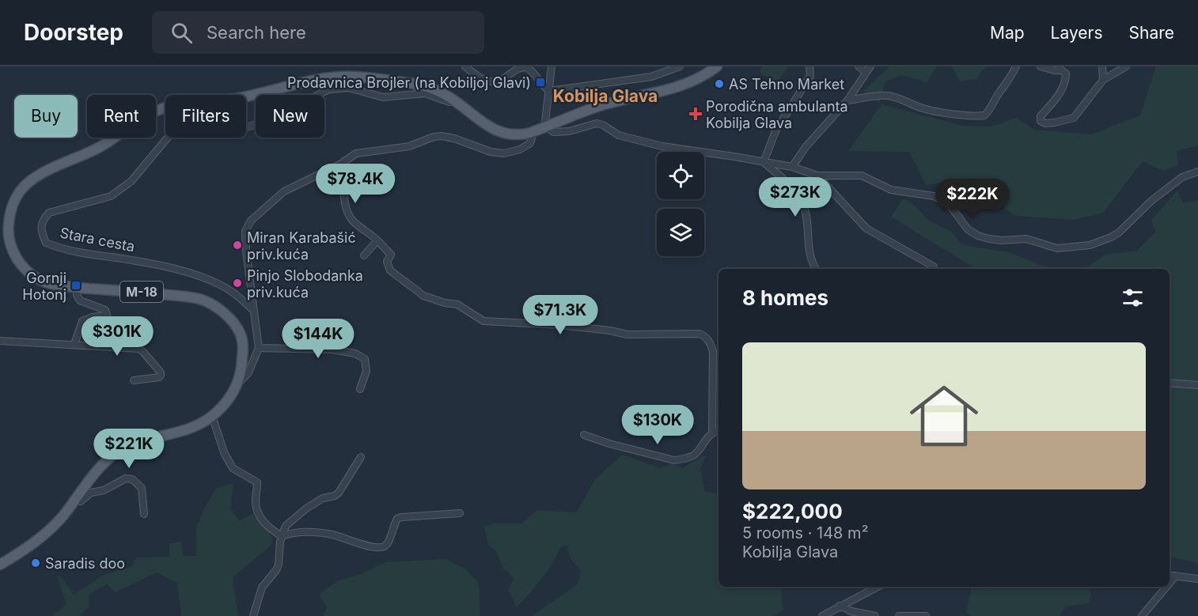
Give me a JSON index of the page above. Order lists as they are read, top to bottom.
{
  "streets": {
    "main road": ["Stara cesta", "M-18"]
  },
  "crossings": [
    ["Stara cesta", "M-18"]
  ],
  "districts": ["Kobilja Glava"],
  "places": {
    "transit": ["Prodavnica Brojler (na Kobiljoj Glavi)", "Gornji Hotonj"],
    "other": [
      "AS Tehno Market",
      "Miran Karabašić priv.kuća",
      "Pinjo Slobodanka priv.kuća",
      "Saradis doo"
    ],
    "health": ["Porodična ambulanta Kobilja Glava"]
  },
  "page": {
    "header": "Doorstep",
    "search": "Search here",
    "nav": ["Map", "Layers", "Share"],
    "chip": [
      "Buy",
      "Rent",
      "Filters",
      "New"
    ],
    "price": [
      "$78.4K",
      "$273K",
      "$222K",
      "$71.3K",
      "$301K",
      "$144K",
      "$130K",
      "$221K"
    ],
    "heading": "8 homes",
    "list": [
      {
        "name": "$222,000",
        "note": "5 rooms · 148 m² · Kobilja Glava"
      }
    ]
  }
}
